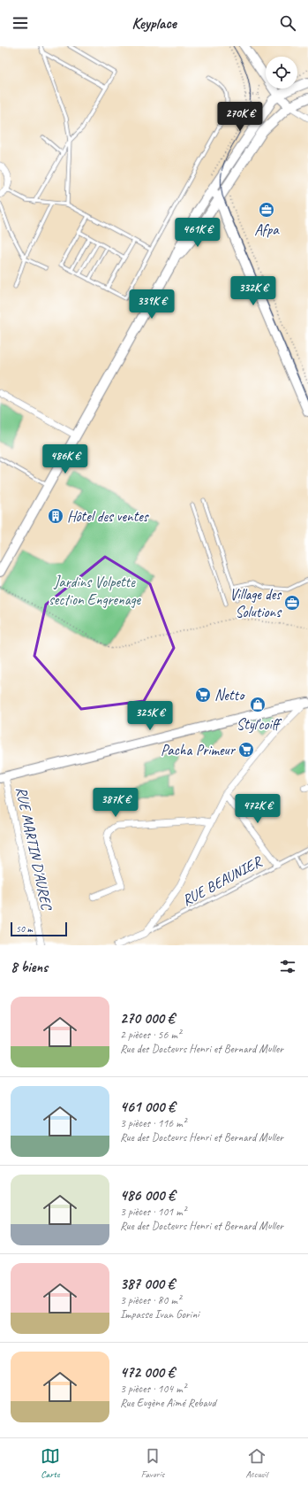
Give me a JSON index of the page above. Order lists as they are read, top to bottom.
{
  "streets": {
    "street": ["RUE MARTIN D'AUREC"],
    "lane": ["RUE BEAUNIER"]
  },
  "parks": ["Jardins Volpette section Engrenage"],
  "places": {
    "office": ["Afpa", "Village des Solutions"],
    "building": ["Hôtel des ventes"],
    "supermarket": ["Netto", "Pacha Primeur"],
    "shop": ["Styl'coiff"]
  },
  "scale_bar": "50 m",
  "page": {
    "header": "Keyplace",
    "price": [
      "270K €",
      "461K €",
      "332K €",
      "339K €",
      "486K €",
      "325K €",
      "387K €",
      "472K €"
    ],
    "scale": "50 m",
    "heading": "8 biens",
    "list": [
      {
        "name": "270 000 €",
        "note": "2 pièces · 56 m² · Rue des Docteurs Henri et Bernard Muller"
      },
      {
        "name": "461 000 €",
        "note": "3 pièces · 116 m² · Rue des Docteurs Henri et Bernard Muller"
      },
      {
        "name": "486 000 €",
        "note": "3 pièces · 101 m² · Rue des Docteurs Henri et Bernard Muller"
      },
      {
        "name": "387 000 €",
        "note": "3 pièces · 80 m² · Impasse Ivan Gorini"
      },
      {
        "name": "472 000 €",
        "note": "3 pièces · 104 m² · Rue Eugène Aimé Rebaud"
      }
    ],
    "tabs": ["Carte", "Favoris", "Accueil"]
  }
}
